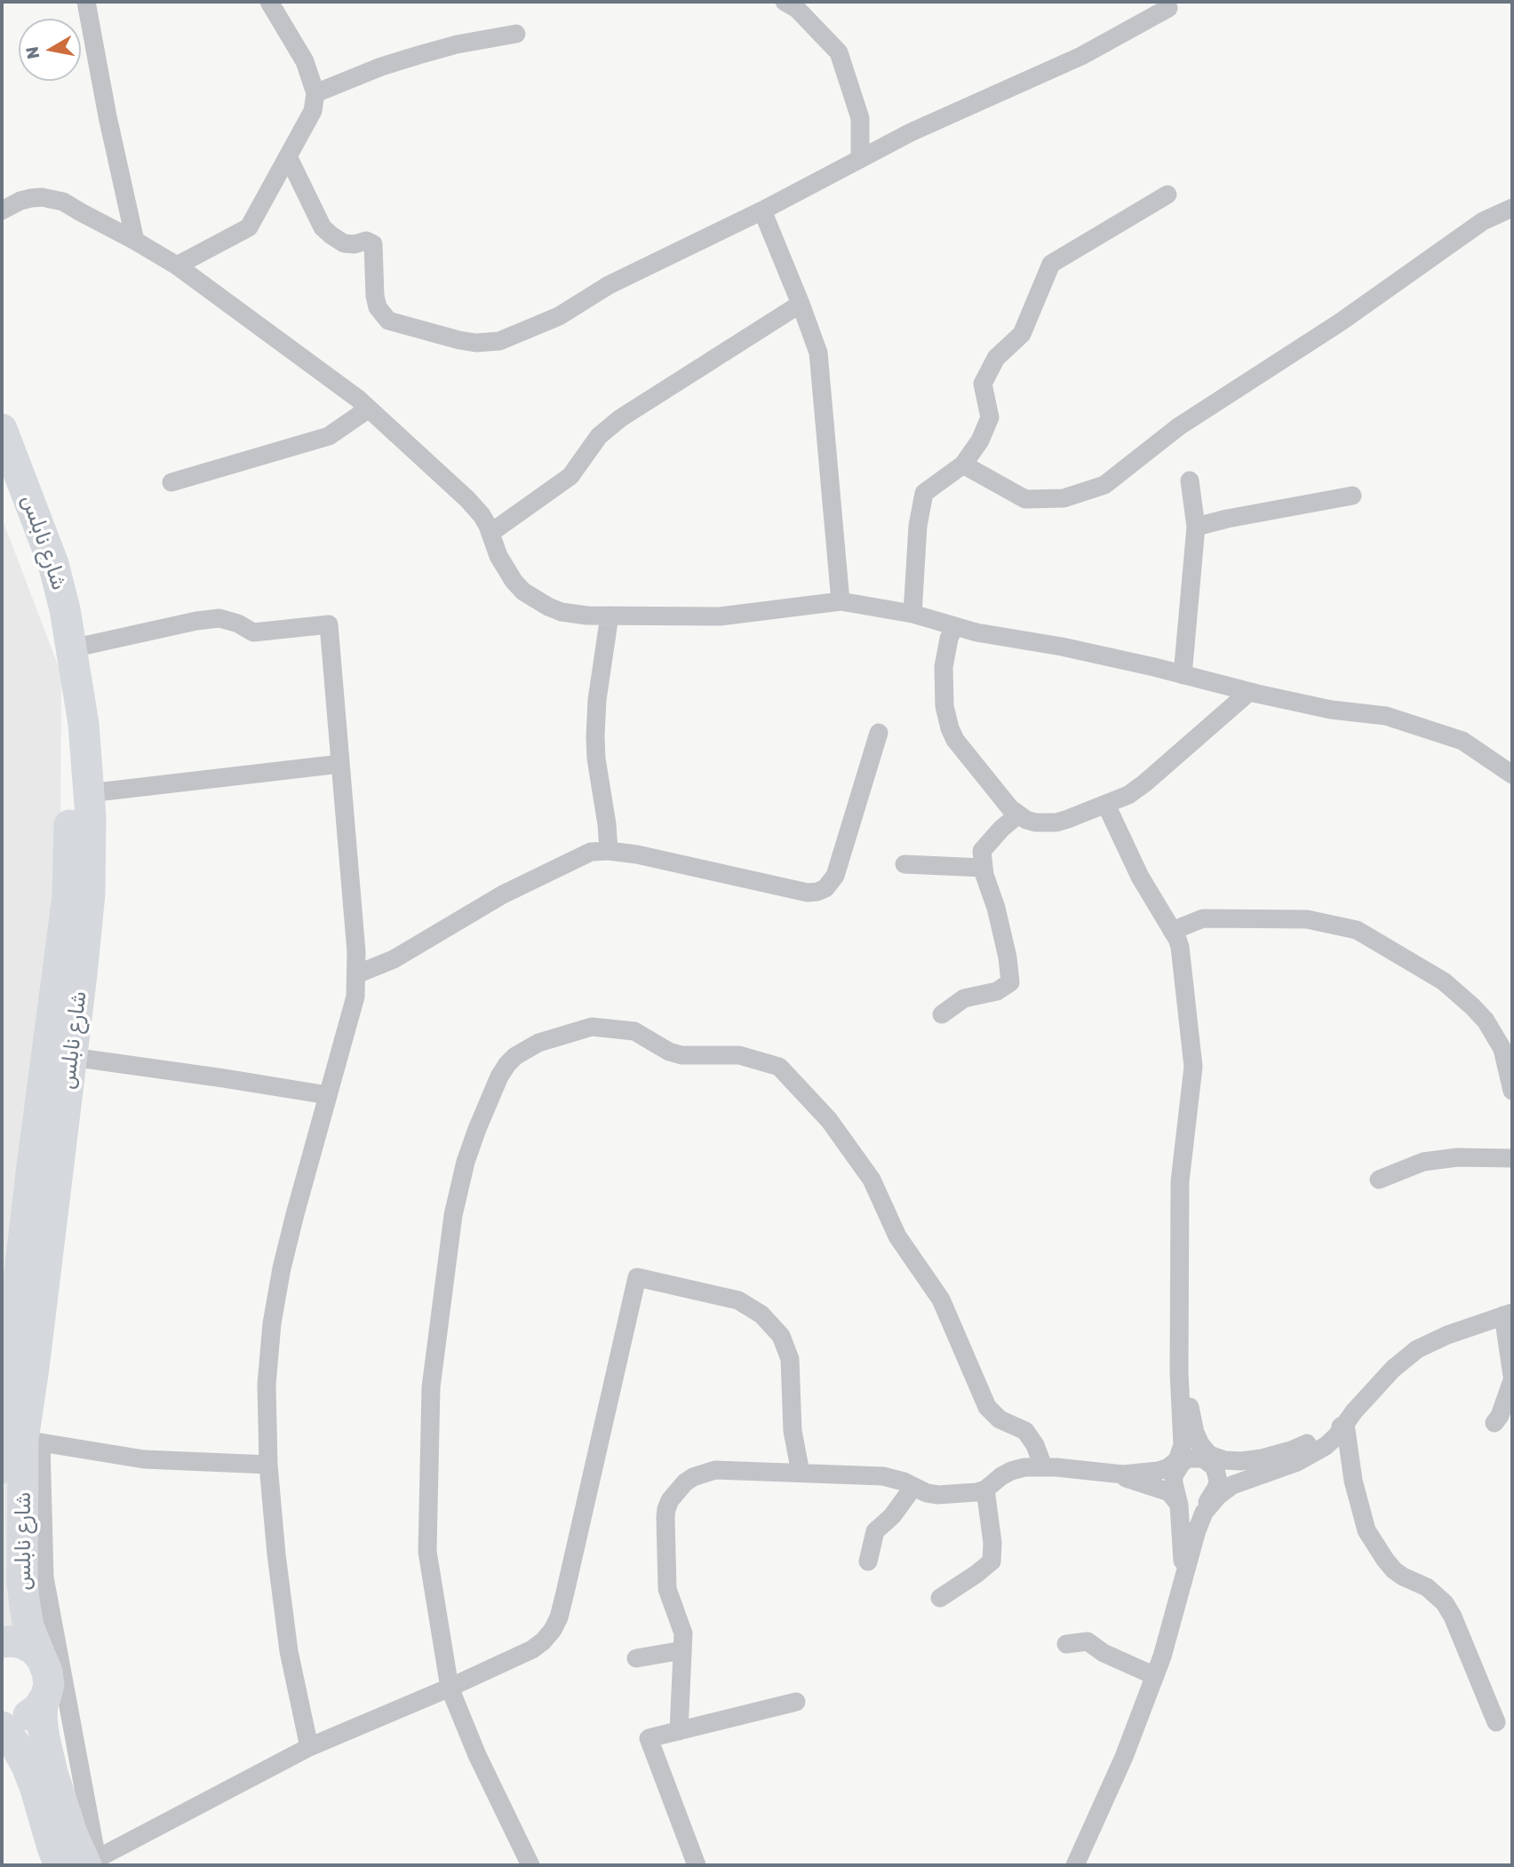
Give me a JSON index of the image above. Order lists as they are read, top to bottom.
{
  "streets": {
    "main road": ["شارع نابلس"]
  },
  "north": "left"
}
